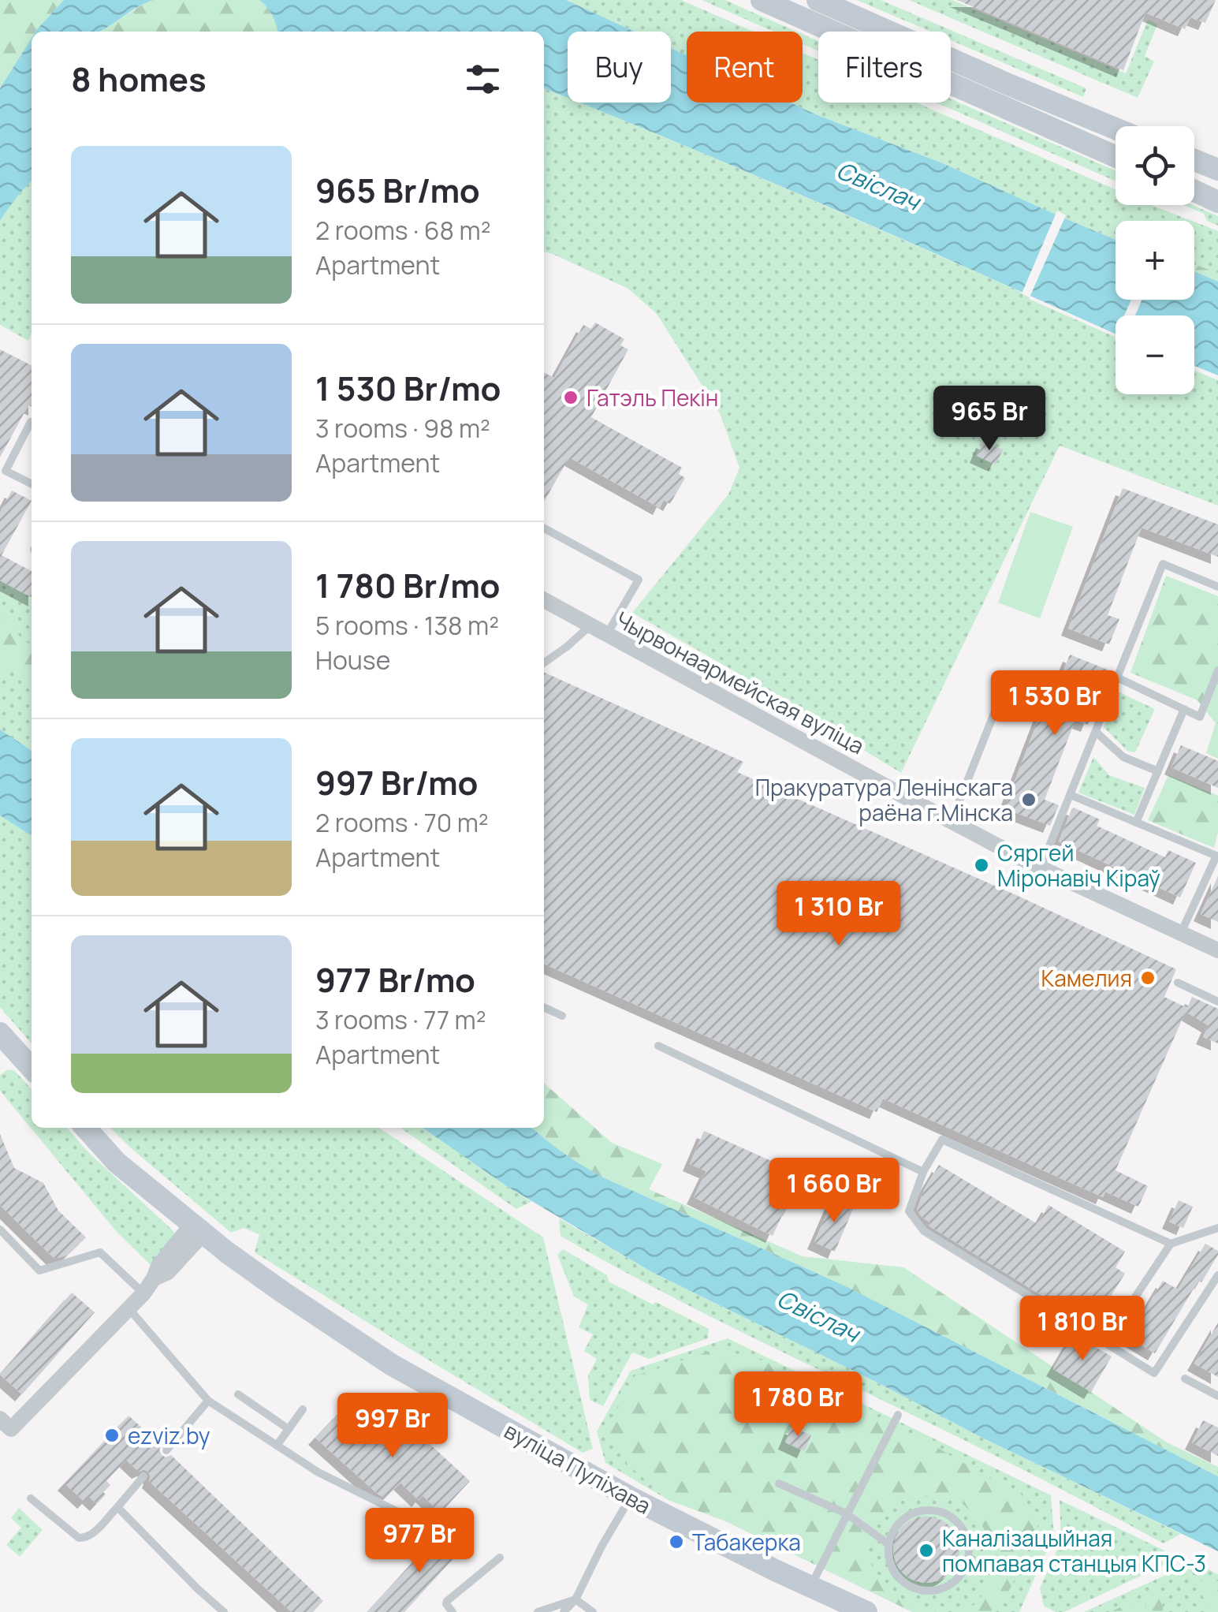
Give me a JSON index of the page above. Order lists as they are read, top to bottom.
{
  "streets": {
    "street": ["Чырвонаармейская вуліца", "вуліца Пуліхава"]
  },
  "water": ["Свіслач"],
  "places": [
    "Гатэль Пекін",
    "Пракуратура Ленінскага раёна г.Мінска",
    "Сяргей Міронавіч Кіраў",
    "Камелия",
    "ezviz.by",
    "Табакерка",
    "Каналізацыйная помпавая станцыя КПС-3"
  ],
  "page": {
    "chip": ["Buy", "Rent", "Filters"],
    "heading": "8 homes",
    "map_buttons": ["+", "−"],
    "list": [
      {
        "name": "965 Br/mo",
        "note": "2 rooms · 68 m² · Apartment"
      },
      {
        "name": "1 530 Br/mo",
        "note": "3 rooms · 98 m² · Apartment"
      },
      {
        "name": "1 780 Br/mo",
        "note": "5 rooms · 138 m² · House"
      },
      {
        "name": "997 Br/mo",
        "note": "2 rooms · 70 m² · Apartment"
      },
      {
        "name": "977 Br/mo",
        "note": "3 rooms · 77 m² · Apartment"
      }
    ],
    "price": [
      "965 Br",
      "1 530 Br",
      "1 310 Br",
      "1 660 Br",
      "1 810 Br",
      "1 780 Br",
      "997 Br",
      "977 Br"
    ]
  }
}
